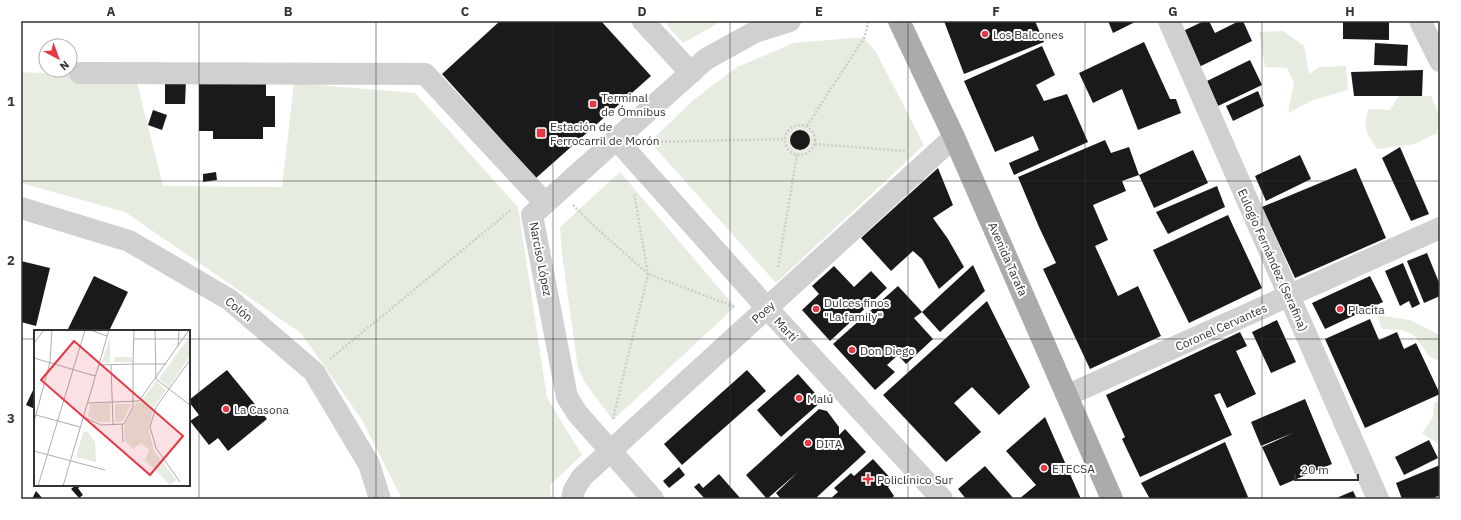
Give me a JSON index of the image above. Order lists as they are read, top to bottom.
{
  "streets": {
    "main road": ["Avenida Tarafa"],
    "street": [
      "Narciso López",
      "Eulogio Fernández (Serafina)",
      "Colón",
      "Poey",
      "Coronel Cervantes",
      "Martí"
    ]
  },
  "crossings": [
    ["Narciso López", "Poey"],
    ["Narciso López", "Martí"],
    ["Avenida Tarafa", "Poey"],
    ["Avenida Tarafa", "Coronel Cervantes"],
    ["Eulogio Fernández (Serafina)", "Coronel Cervantes"],
    ["Poey", "Martí"]
  ],
  "places": {
    "other": [
      "Los Balcones",
      "Dulces finos \"La family\"",
      "Placita",
      "Don Diego",
      "Malú",
      "La Casona",
      "DITA",
      "ETECSA"
    ],
    "transit": ["Terminal de Ómnibus", "Estación de Ferrocarril de Morón"],
    "health": ["Policlínico Sur"]
  },
  "scale_bar": "20 m",
  "north": "bottom right",
  "grid": {
    "columns": [
      "A",
      "B",
      "C",
      "D",
      "E",
      "F",
      "G",
      "H"
    ],
    "rows": ["1", "2", "3"]
  }
}
